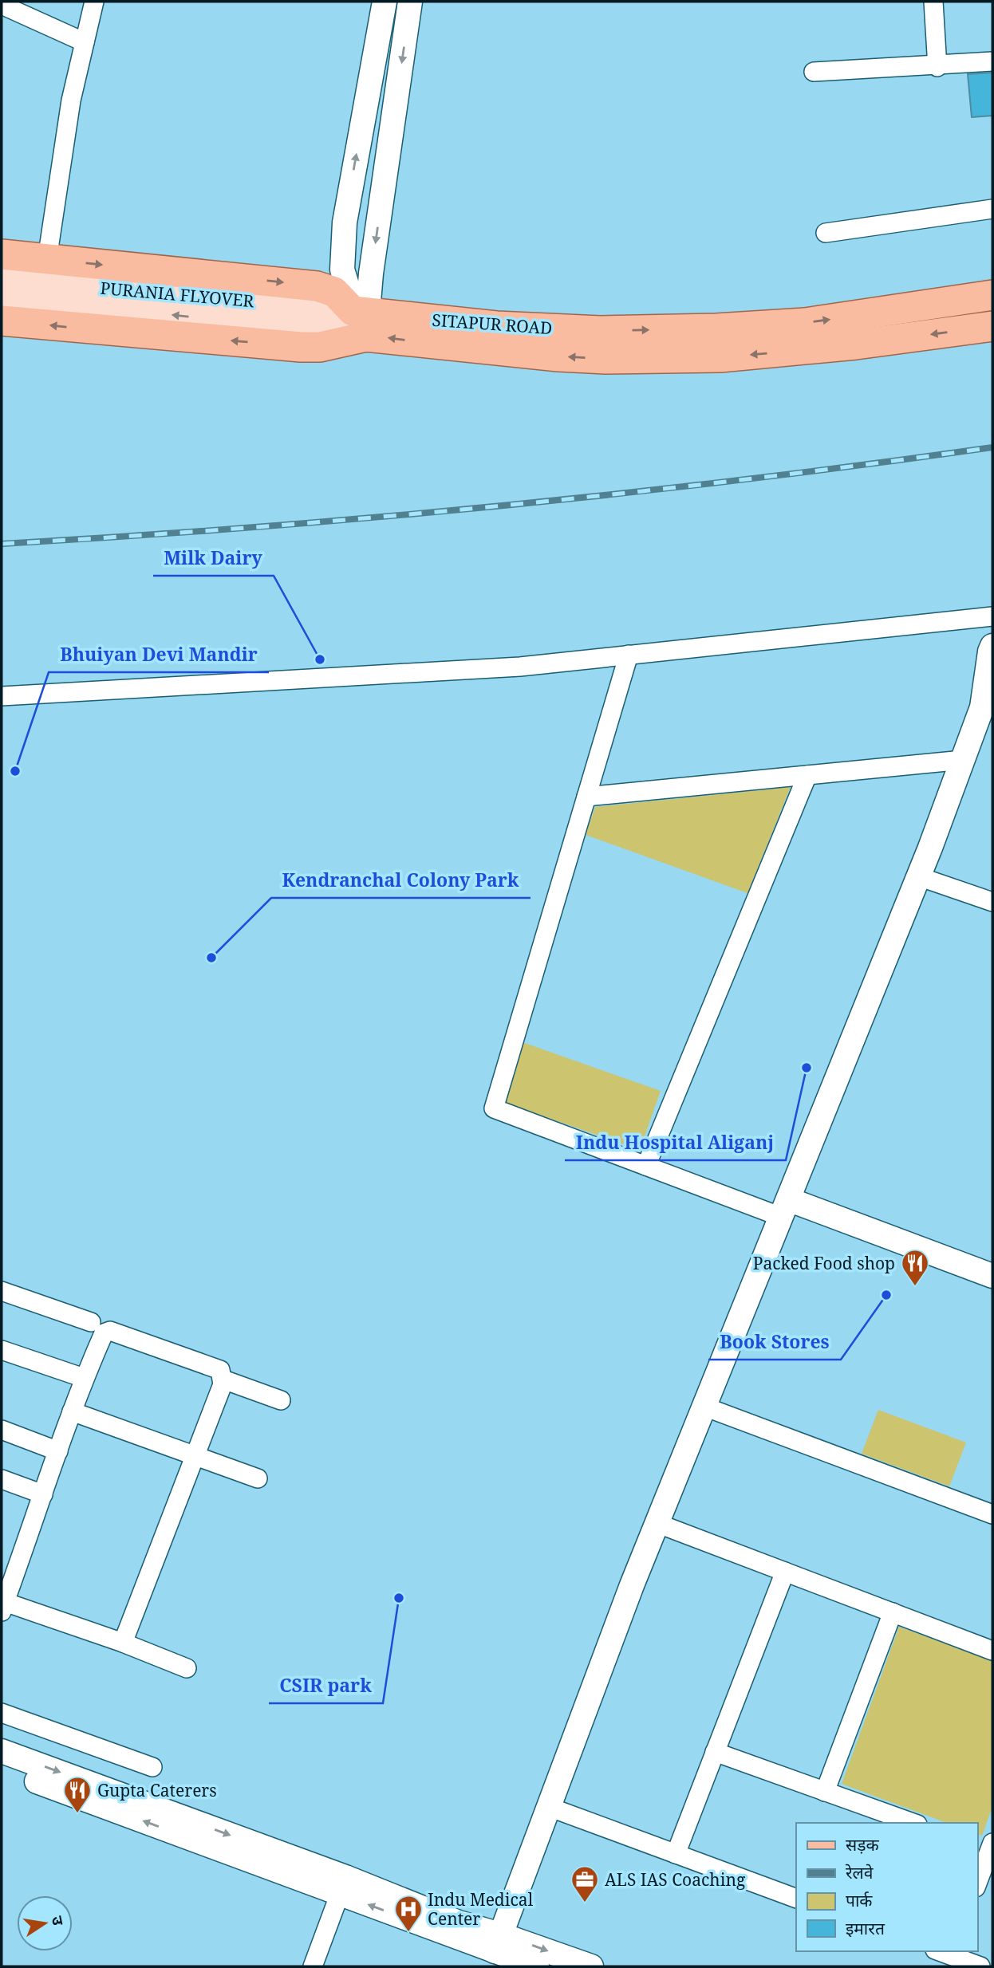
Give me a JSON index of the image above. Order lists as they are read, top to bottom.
{
  "streets": {
    "main road": ["PURANIA FLYOVER", "SITAPUR ROAD"]
  },
  "crossings": [
    ["PURANIA FLYOVER", "SITAPUR ROAD"]
  ],
  "places": {
    "other": [
      "Milk Dairy",
      "Bhuiyan Devi Mandir",
      "Kendranchal Colony Park",
      "Indu Hospital Aliganj",
      "Book Stores",
      "CSIR park"
    ],
    "restaurant": ["Packed Food shop", "Gupta Caterers"],
    "office": ["ALS IAS Coaching"],
    "hospital": ["Indu Medical Center"]
  },
  "legend": [
    "सड़क",
    "रेलवे",
    "पार्क",
    "इमारत"
  ],
  "north": "right"
}
